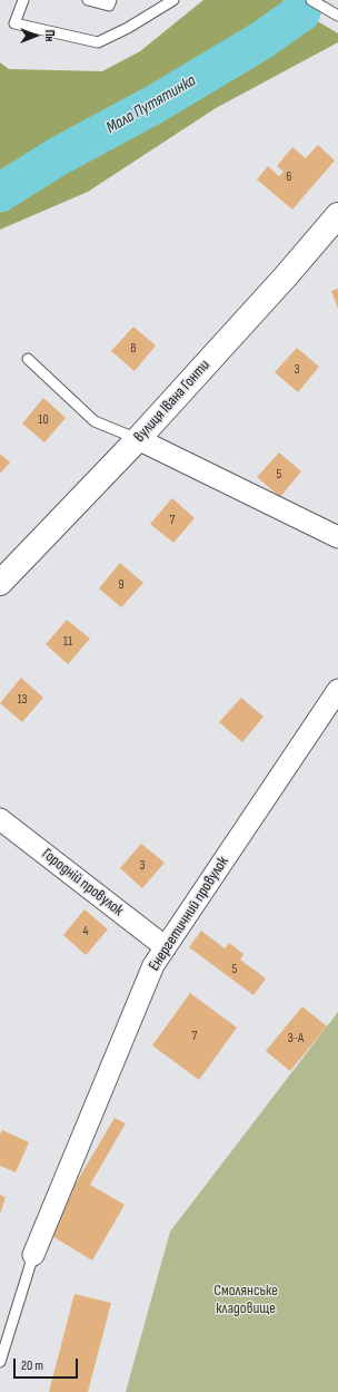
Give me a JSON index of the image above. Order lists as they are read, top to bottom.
{
  "streets": {
    "street": ["вулиця Івана Гонти", "Городній провулок", "Енергетичний провулок"]
  },
  "crossings": [
    ["Городній провулок", "Енергетичний провулок"]
  ],
  "water": ["Мала Путятинка"],
  "parks": ["Смолянське кладовище"],
  "house_numbers": [
    "6",
    "8",
    "3",
    "10",
    "5",
    "7",
    "9",
    "11",
    "13",
    "3",
    "4",
    "5",
    "7",
    "3-А"
  ],
  "scale_bar": "20 m",
  "north": "right"
}
